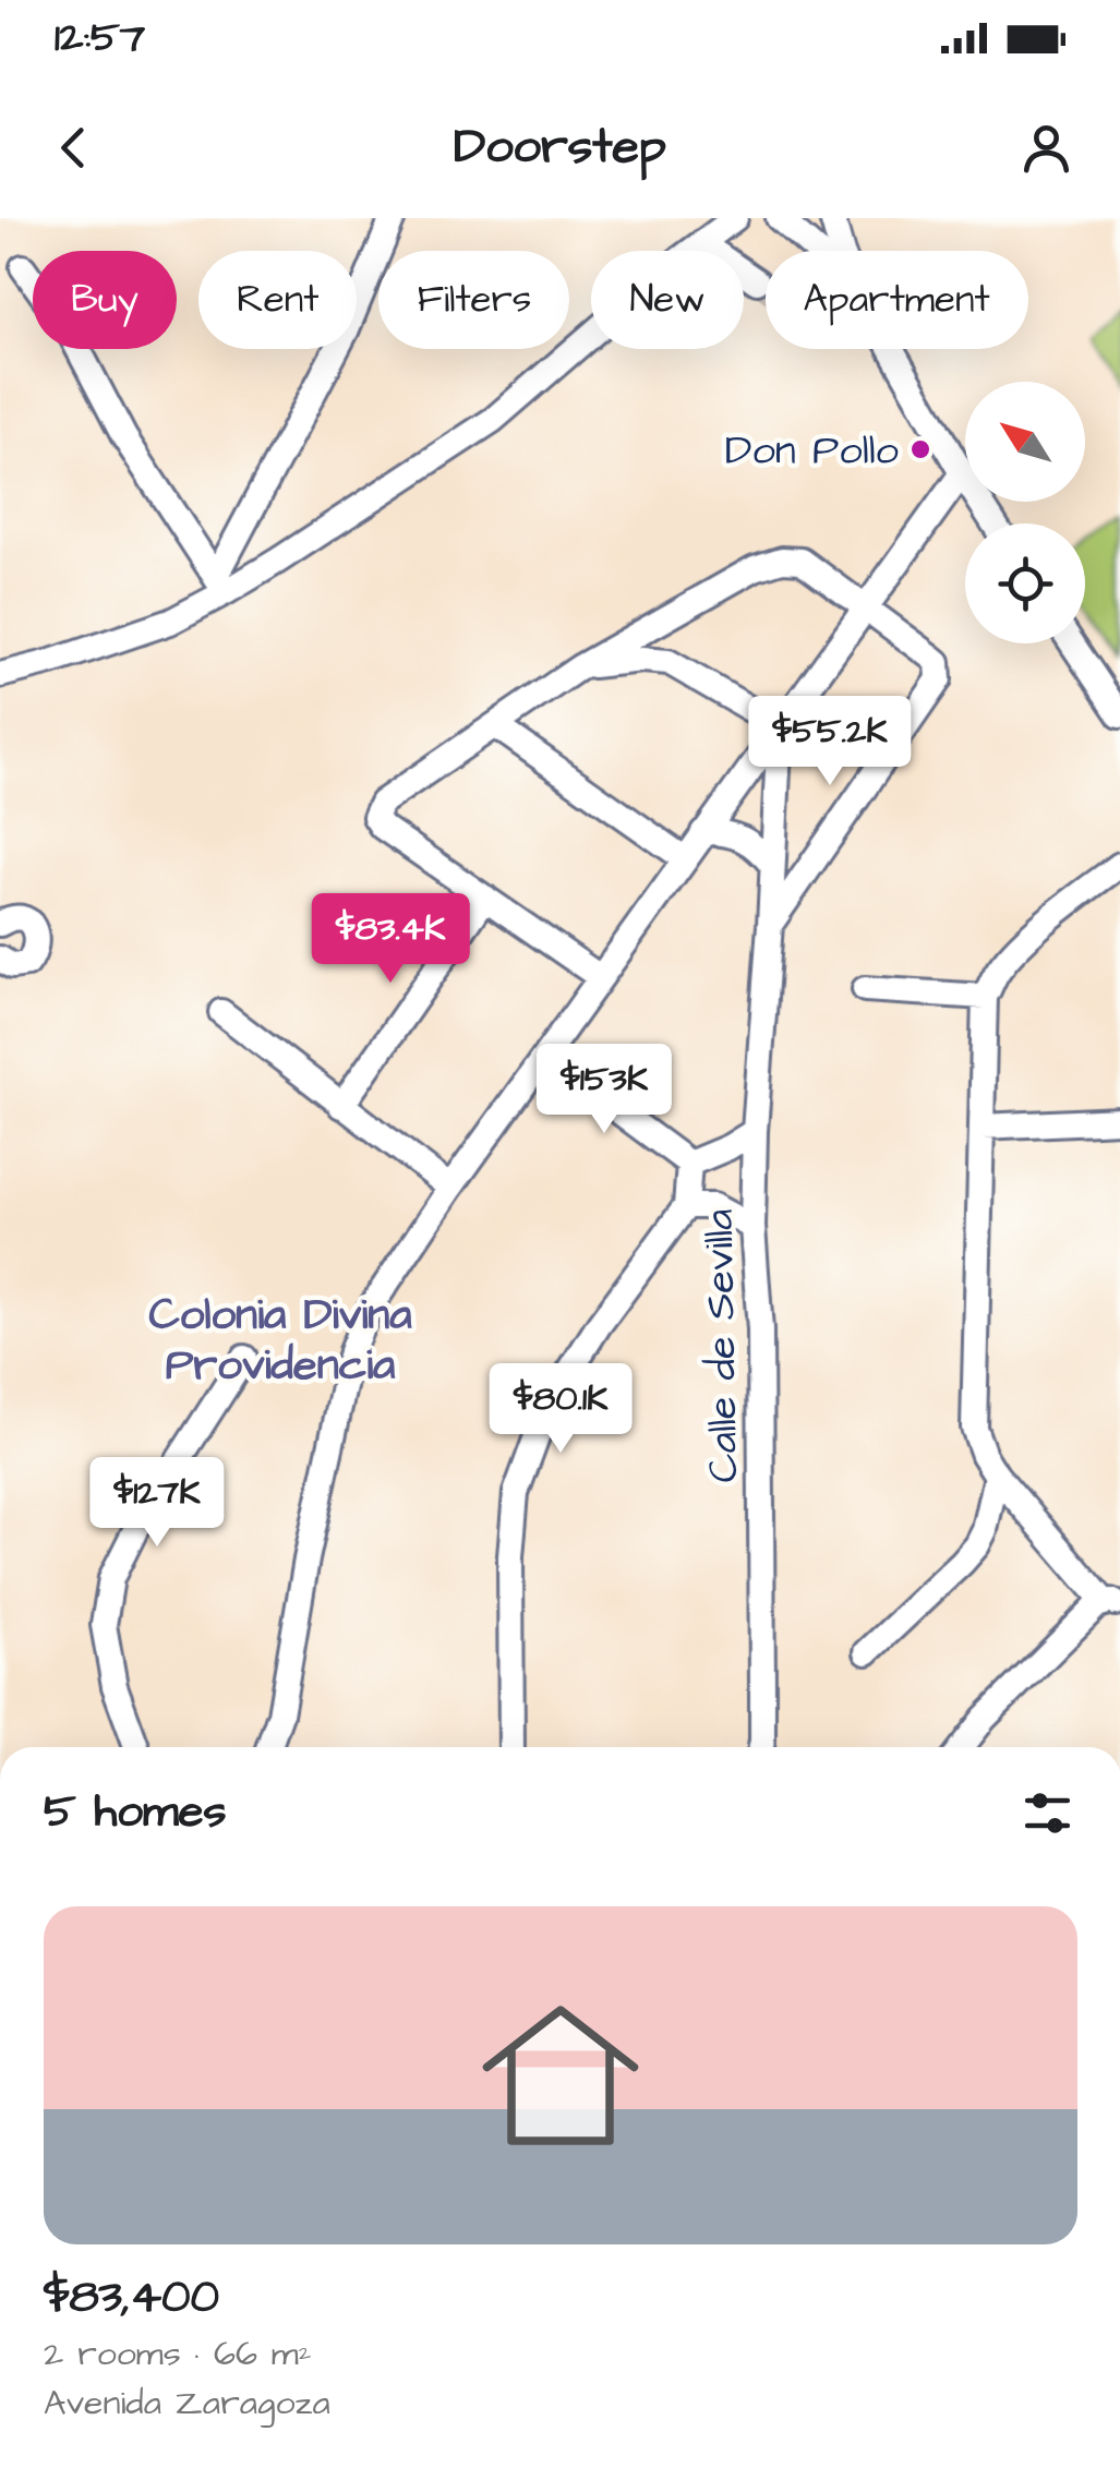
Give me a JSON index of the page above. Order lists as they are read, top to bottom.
{
  "streets": {
    "street": ["Calle de Sevilla"]
  },
  "districts": ["Colonia Divina Providencia"],
  "places": ["Don Pollo"],
  "north": "top left",
  "page": {
    "status": "12:57",
    "header": "Doorstep",
    "chip": [
      "Buy",
      "Rent",
      "Filters",
      "New",
      "Apartment"
    ],
    "price": [
      "$55.2K",
      "$83.4K",
      "$153K",
      "$80.1K",
      "$127K"
    ],
    "heading": "5 homes",
    "list": [
      {
        "name": "$83,400",
        "note": "2 rooms · 66 m² · Avenida Zaragoza"
      }
    ]
  }
}
